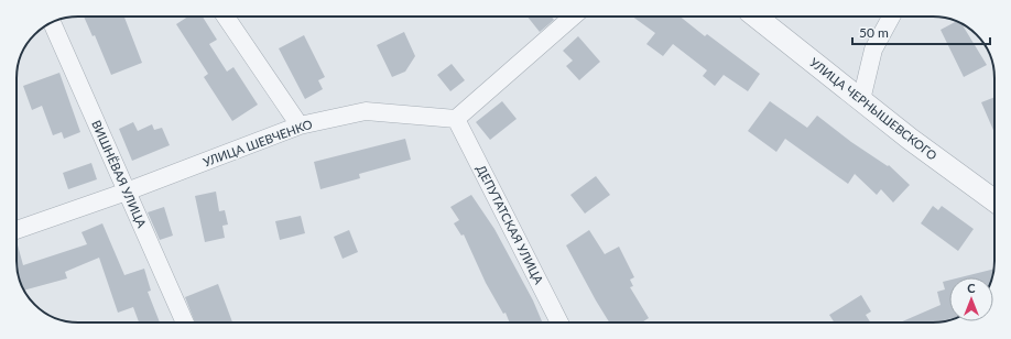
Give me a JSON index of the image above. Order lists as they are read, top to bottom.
{
  "streets": {
    "street": [
      "УЛИЦА ЧЕРНЫШЕВСКОГО",
      "УЛИЦА ШЕВЧЕНКО",
      "ВИШНЁВАЯ УЛИЦА",
      "ДЕПУТАТСКАЯ УЛИЦА"
    ]
  },
  "crossings": [
    ["УЛИЦА ШЕВЧЕНКО", "ВИШНЁВАЯ УЛИЦА"],
    ["УЛИЦА ШЕВЧЕНКО", "ДЕПУТАТСКАЯ УЛИЦА"]
  ],
  "scale_bar": "50 m",
  "north": "top"
}
